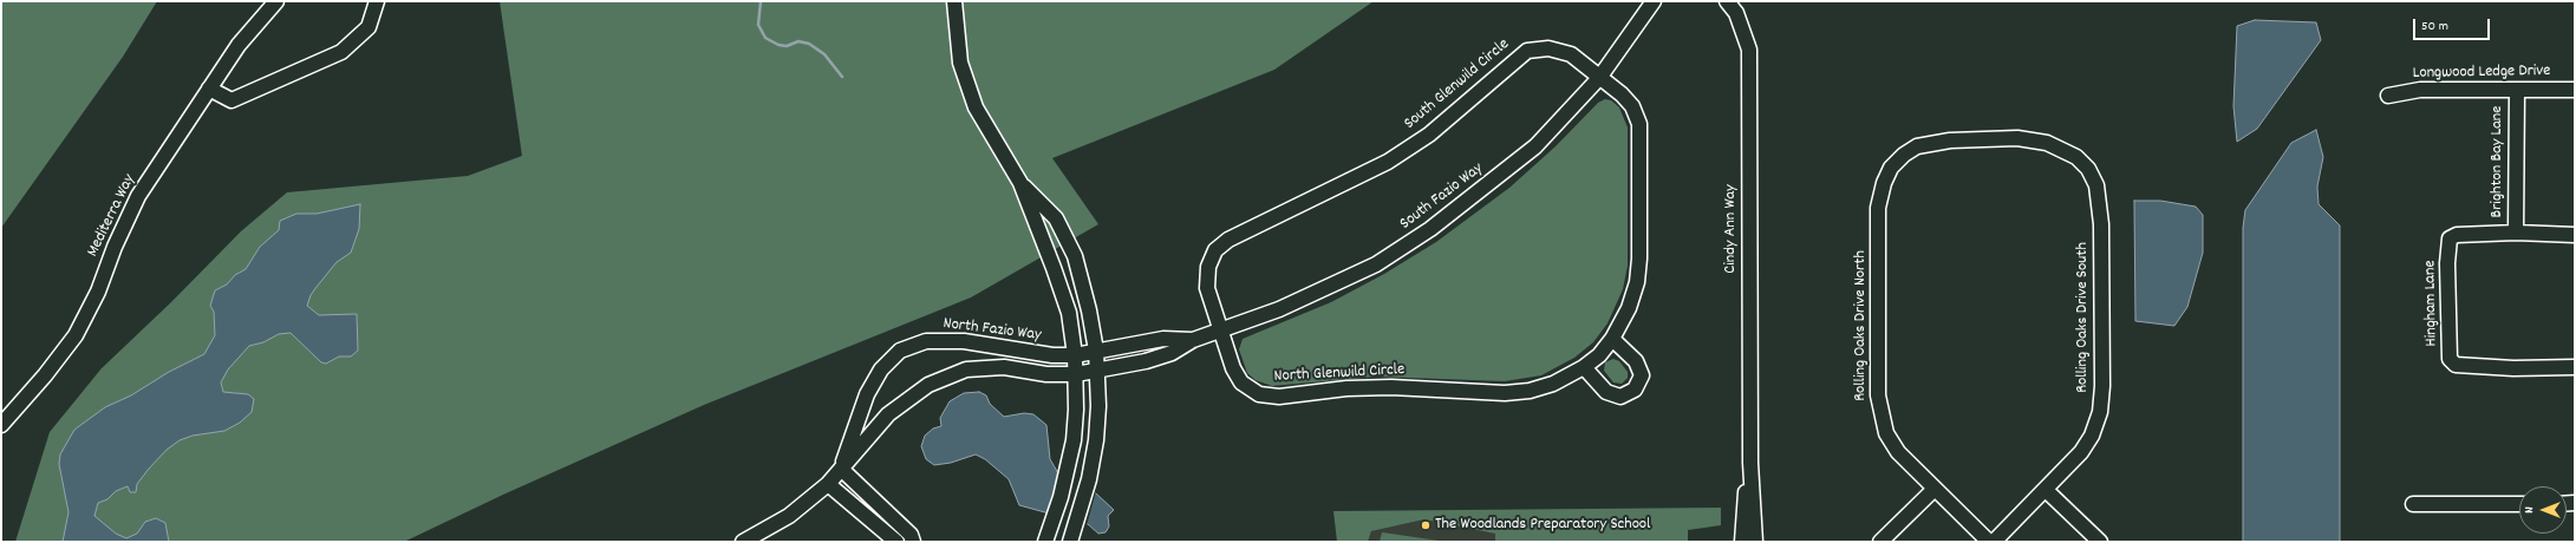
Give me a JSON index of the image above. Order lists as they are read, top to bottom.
{
  "streets": {
    "street": [
      "Longwood Ledge Drive",
      "South Glenwild Circle",
      "Brighton Bay Lane",
      "South Fazio Way",
      "Mediterra Way",
      "Cindy Ann Way",
      "Hingham Lane",
      "Rolling Oaks Drive South",
      "Rolling Oaks Drive North",
      "North Fazio Way",
      "North Glenwild Circle"
    ]
  },
  "crossings": [
    ["Longwood Ledge Drive", "Brighton Bay Lane"],
    ["South Glenwild Circle", "South Fazio Way"],
    ["South Glenwild Circle", "North Glenwild Circle"],
    ["Brighton Bay Lane", "Hingham Lane"],
    ["South Fazio Way", "North Fazio Way"],
    ["South Fazio Way", "North Glenwild Circle"],
    ["Rolling Oaks Drive South", "Rolling Oaks Drive North"]
  ],
  "places": ["The Woodlands Preparatory School"],
  "scale_bar": "50 m",
  "north": "left"
}
